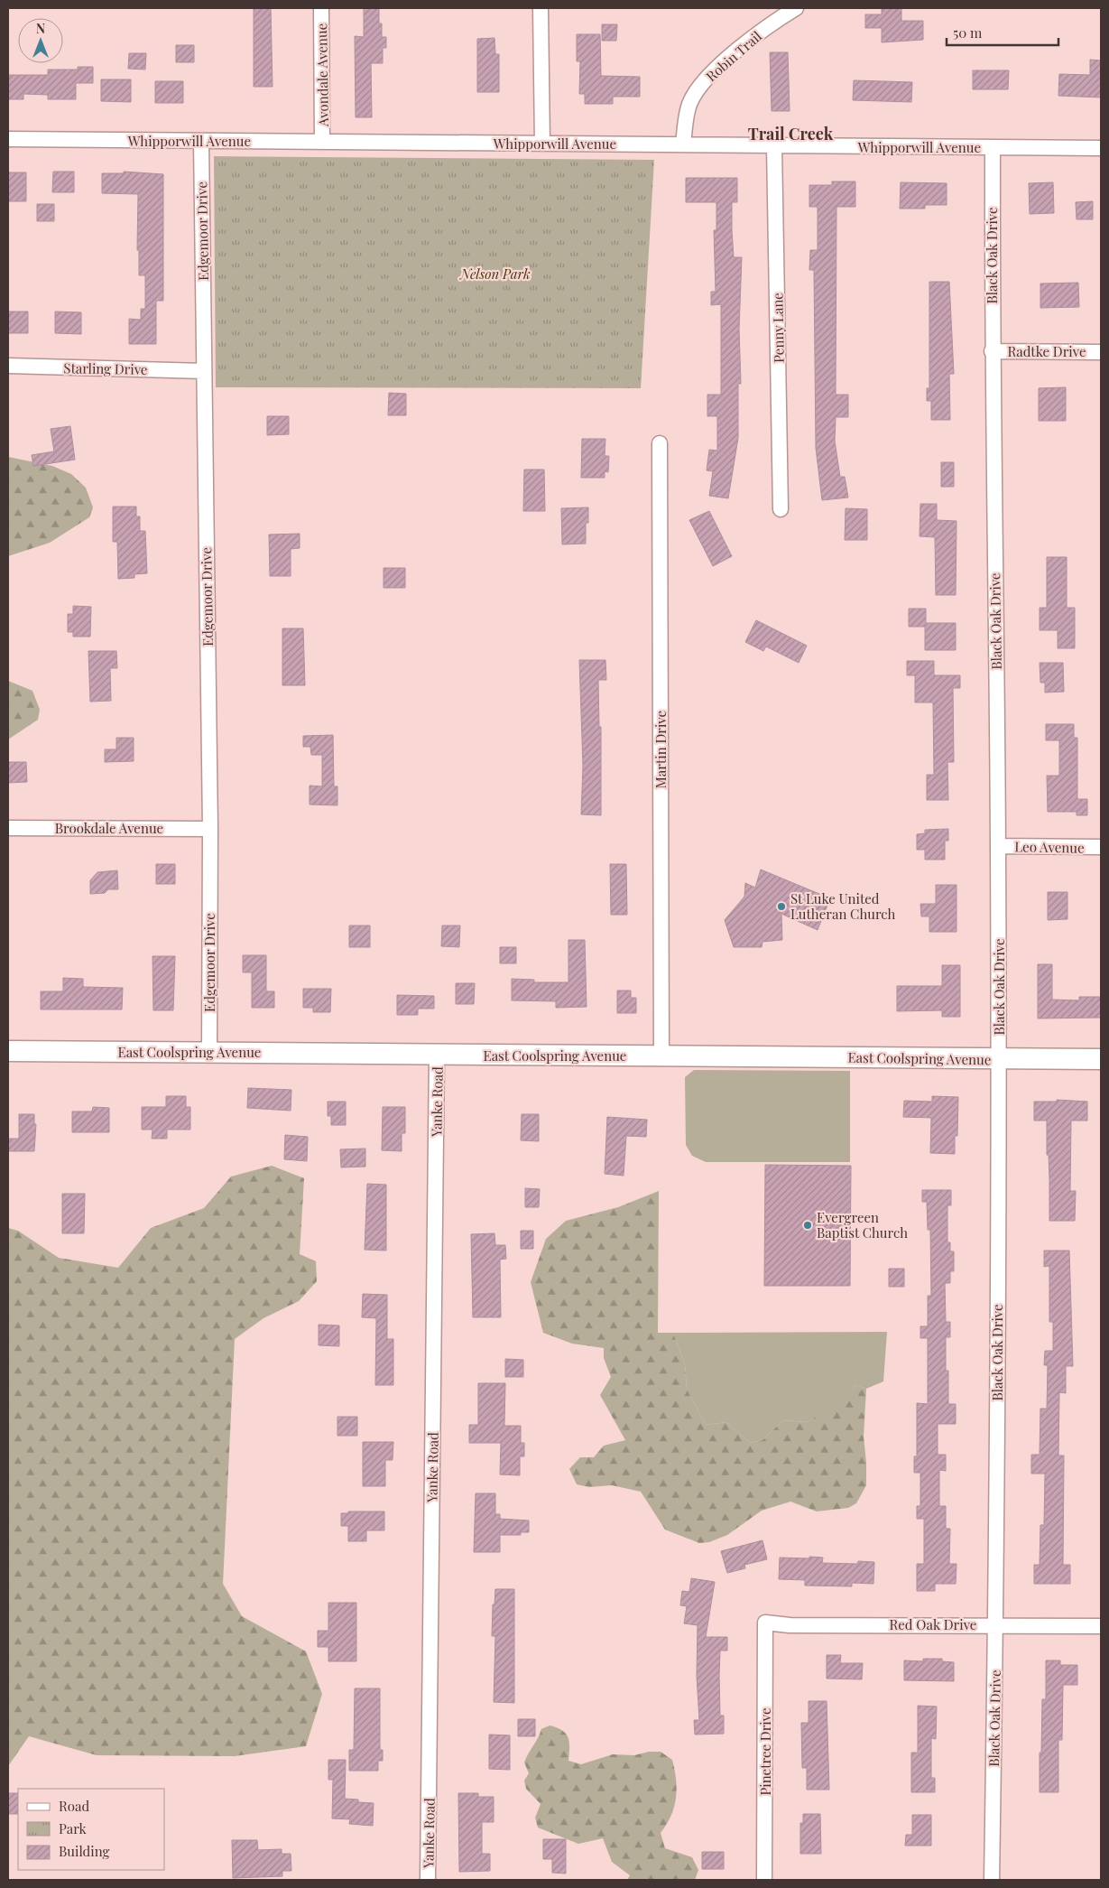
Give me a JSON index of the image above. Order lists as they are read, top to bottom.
{
  "streets": {
    "street": [
      "Robin Trail",
      "Avondale Avenue",
      "Whipporwill Avenue",
      "Edgemoor Drive",
      "Black Oak Drive",
      "Penny Lane",
      "Radtke Drive",
      "Starling Drive",
      "Martin Drive",
      "Brookdale Avenue",
      "Leo Avenue",
      "East Coolspring Avenue",
      "Yanke Road",
      "Red Oak Drive",
      "Pinetree Drive"
    ]
  },
  "crossings": [
    ["Robin Trail", "Whipporwill Avenue"],
    ["Avondale Avenue", "Whipporwill Avenue"],
    ["Whipporwill Avenue", "Edgemoor Drive"],
    ["Whipporwill Avenue", "Black Oak Drive"],
    ["Whipporwill Avenue", "Penny Lane"],
    ["Edgemoor Drive", "Starling Drive"],
    ["Edgemoor Drive", "Brookdale Avenue"],
    ["Edgemoor Drive", "East Coolspring Avenue"],
    ["Black Oak Drive", "Radtke Drive"],
    ["Black Oak Drive", "Leo Avenue"],
    ["Black Oak Drive", "East Coolspring Avenue"],
    ["Black Oak Drive", "Red Oak Drive"],
    ["Martin Drive", "East Coolspring Avenue"],
    ["East Coolspring Avenue", "Yanke Road"],
    ["Red Oak Drive", "Pinetree Drive"]
  ],
  "districts": ["Trail Creek"],
  "parks": ["Nelson Park"],
  "places": ["St Luke United Lutheran Church", "Evergreen Baptist Church"],
  "legend": ["Road", "Park", "Building"],
  "scale_bar": "50 m",
  "north": "top"
}
